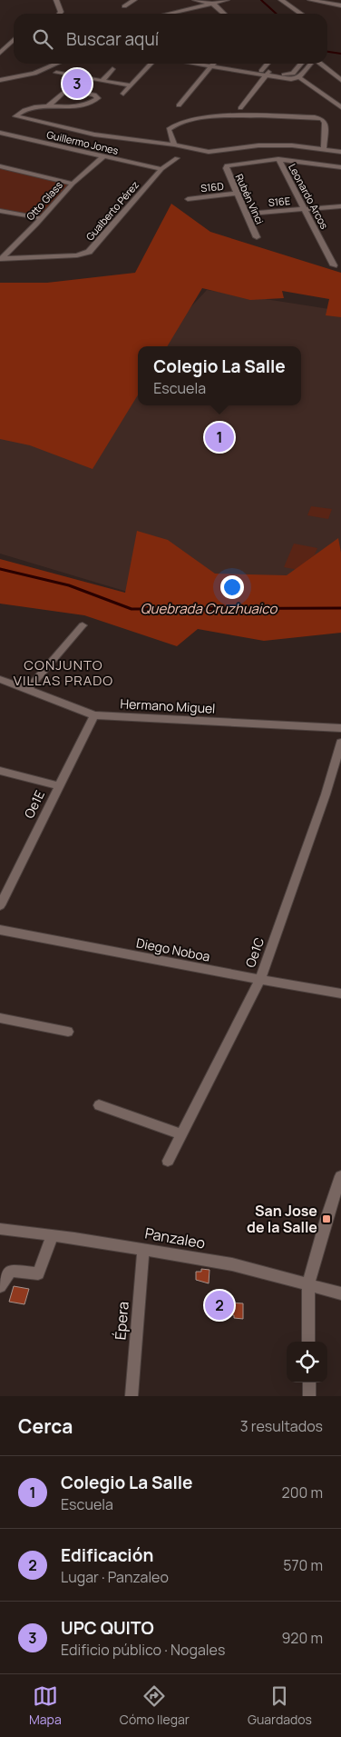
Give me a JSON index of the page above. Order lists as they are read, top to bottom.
{
  "streets": {
    "street": [
      "Guillermo Jones",
      "S16D",
      "Leonardo Arcos",
      "Rubén Vinci",
      "Otto Glass",
      "S16E",
      "Gualberto Pérez",
      "Hermano Miguel",
      "Oe1E",
      "Diego Noboa",
      "Oe1C",
      "Panzaleo",
      "Épera"
    ]
  },
  "crossings": [
    ["Guillermo Jones", "Otto Glass"],
    ["Guillermo Jones", "Gualberto Pérez"],
    ["S16D", "Rubén Vinci"],
    ["Leonardo Arcos", "Rubén Vinci"],
    ["Leonardo Arcos", "S16E"],
    ["Rubén Vinci", "S16E"],
    ["Otto Glass", "Gualberto Pérez"],
    ["Hermano Miguel", "Oe1E"],
    ["Diego Noboa", "Oe1C"],
    ["Panzaleo", "Épera"]
  ],
  "districts": ["CONJUNTO VILLAS PRADO"],
  "water": ["Quebrada Cruzhuaico"],
  "places": {
    "transit": ["San Jose de la Salle"]
  },
  "page": {
    "search": "Buscar aquí",
    "pins": ["3", "1", "2"],
    "popup": ["Colegio La Salle", "Escuela"],
    "heading": ["Cerca", "3 resultados"],
    "list": [
      {
        "mark": "1",
        "name": "Colegio La Salle",
        "note": "Escuela",
        "value": "200 m"
      },
      {
        "mark": "2",
        "name": "Edificación",
        "note": "Lugar · Panzaleo",
        "value": "570 m"
      },
      {
        "mark": "3",
        "name": "UPC QUITO",
        "note": "Edificio público · Nogales",
        "value": "920 m"
      }
    ],
    "nav": ["Mapa", "Cómo llegar", "Guardados"]
  }
}
